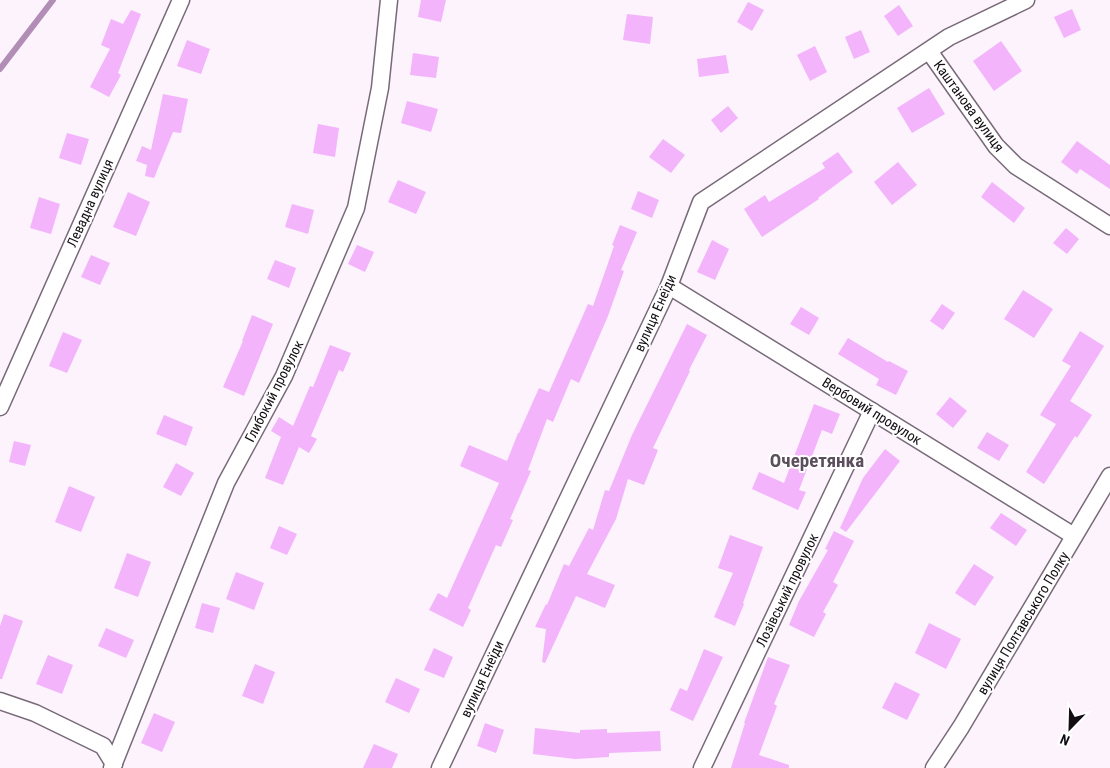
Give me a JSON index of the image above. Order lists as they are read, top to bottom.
{
  "streets": {
    "street": [
      "Каштанова вулиця",
      "Левадна вулиця",
      "вулиця Енеїди",
      "Глибокий провулок",
      "Вербовий провулок",
      "Лозівський провулок",
      "вулиця Полтавського Полку"
    ]
  },
  "crossings": [
    ["Каштанова вулиця", "вулиця Енеїди"],
    ["вулиця Енеїди", "Вербовий провулок"],
    ["Вербовий провулок", "Лозівський провулок"],
    ["Вербовий провулок", "вулиця Полтавського Полку"]
  ],
  "districts": ["Очеретянка"],
  "north": "bottom left"
}
